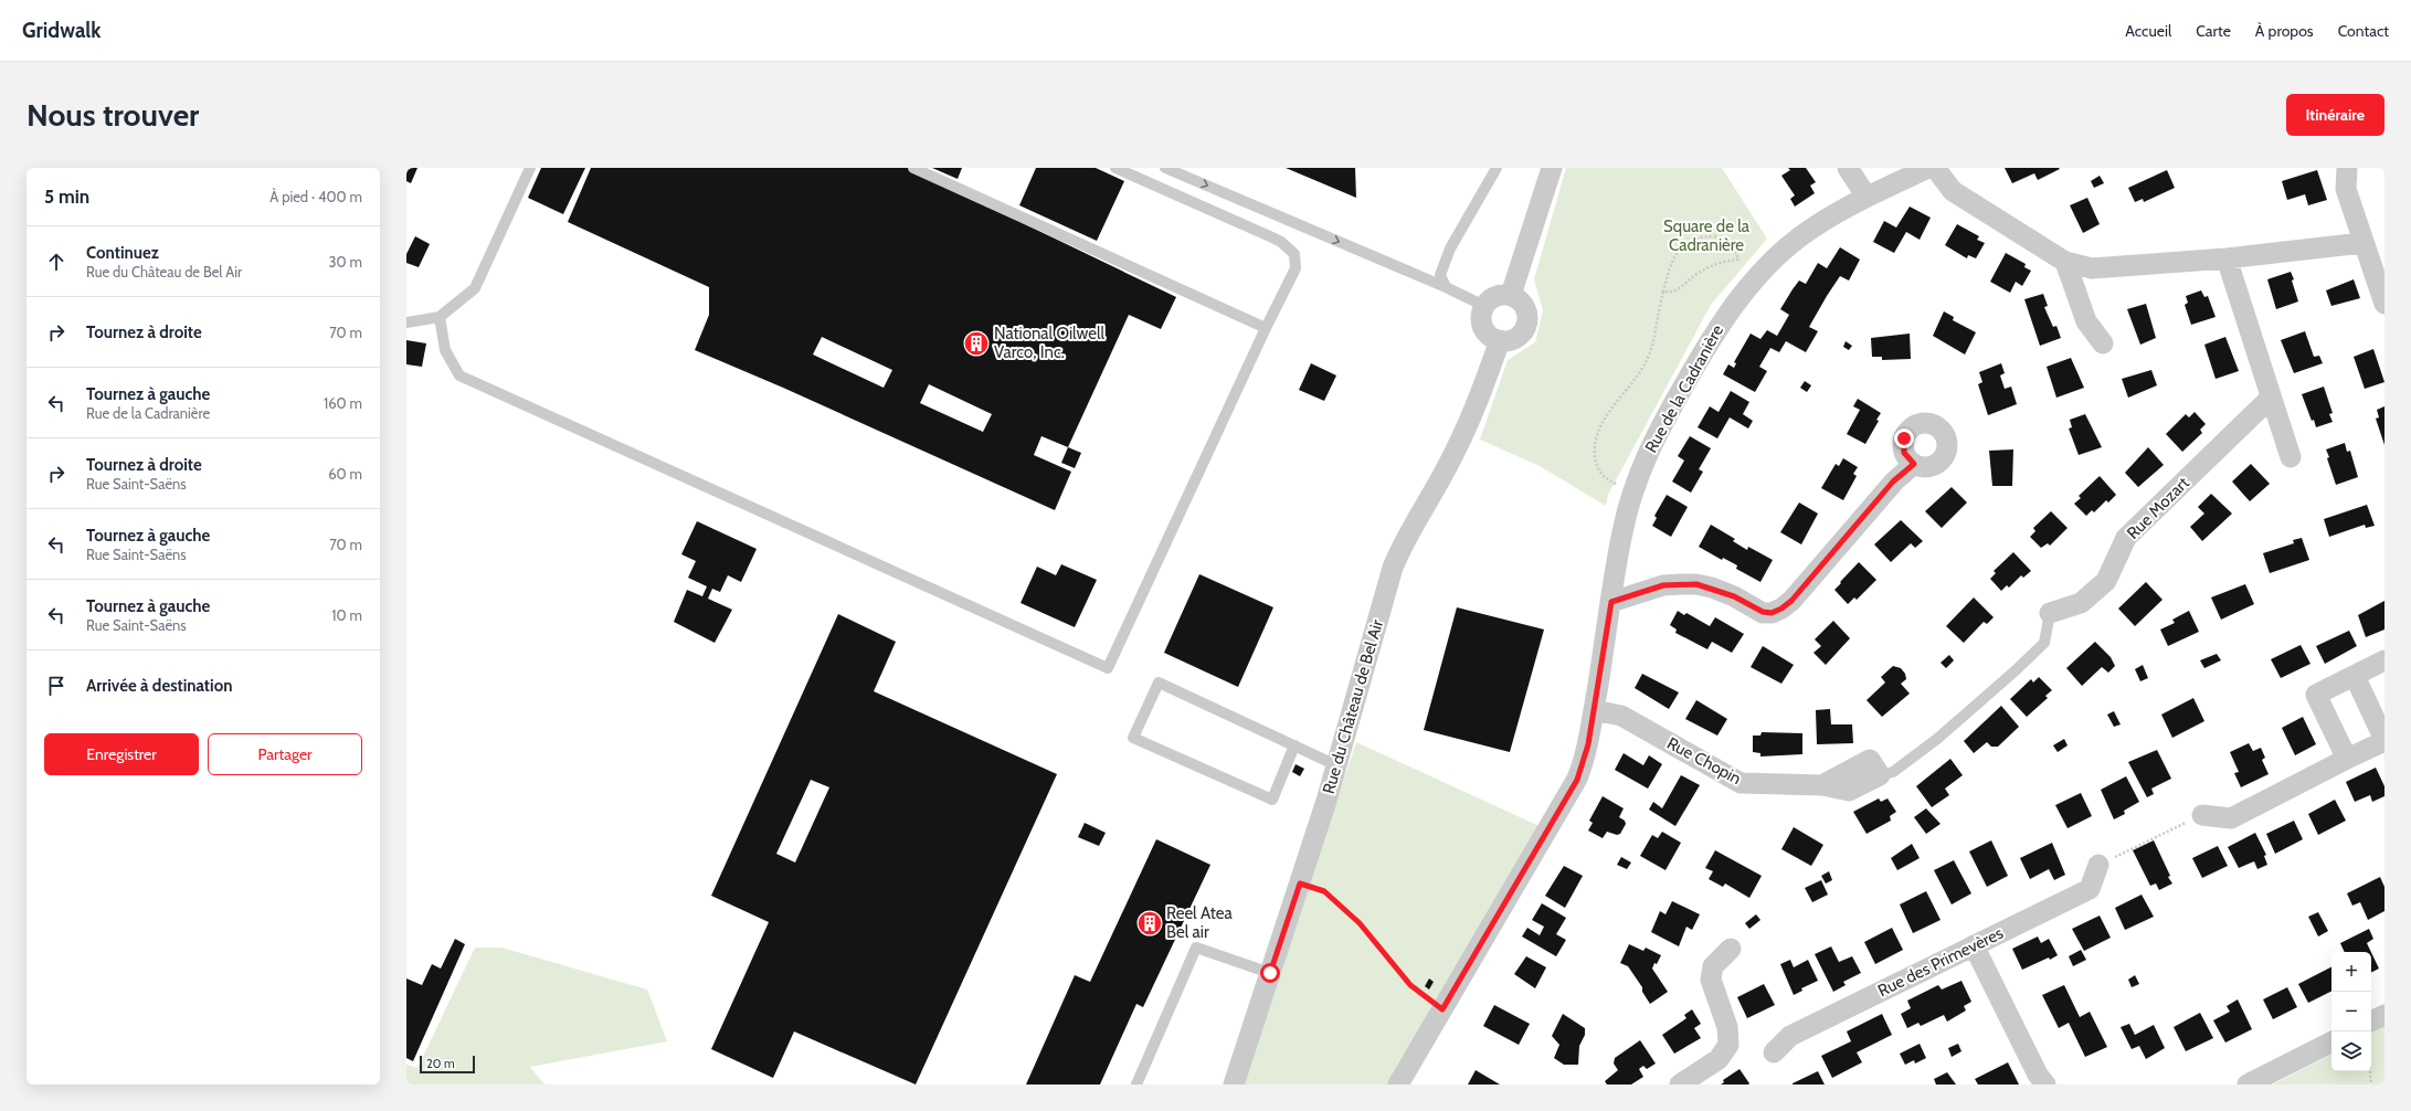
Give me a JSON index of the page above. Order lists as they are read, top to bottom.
{
  "streets": {
    "street": [
      "Rue de la Cadranière",
      "Rue Mozart",
      "Rue du Château de Bel Air",
      "Rue Chopin",
      "Rue des Primevères"
    ]
  },
  "crossings": [
    ["Rue de la Cadranière", "Rue Chopin"],
    ["Rue Mozart", "Rue Chopin"]
  ],
  "parks": ["Square de la Cadranière"],
  "places": {
    "building": ["National Oilwell Varco, Inc.", "Reel Atea Bel air"]
  },
  "scale_bar": "20 m",
  "page": {
    "header": "Gridwalk",
    "nav": [
      "Accueil",
      "Carte",
      "À propos",
      "Contact"
    ],
    "buttons": [
      "Itinéraire",
      ["Enregistrer", "Partager"]
    ],
    "title": "Nous trouver",
    "heading": ["5 min", "À pied · 400 m"],
    "list": [
      ["Continuez", "Rue du Château de Bel Air", "30 m"],
      ["Tournez à droite", "70 m"],
      ["Tournez à gauche", "Rue de la Cadranière", "160 m"],
      ["Tournez à droite", "Rue Saint-Saëns", "60 m"],
      ["Tournez à gauche", "Rue Saint-Saëns", "70 m"],
      ["Tournez à gauche", "Rue Saint-Saëns", "10 m"],
      "Arrivée à destination"
    ],
    "map_buttons": ["+", "−"],
    "scale": "20 m"
  }
}
